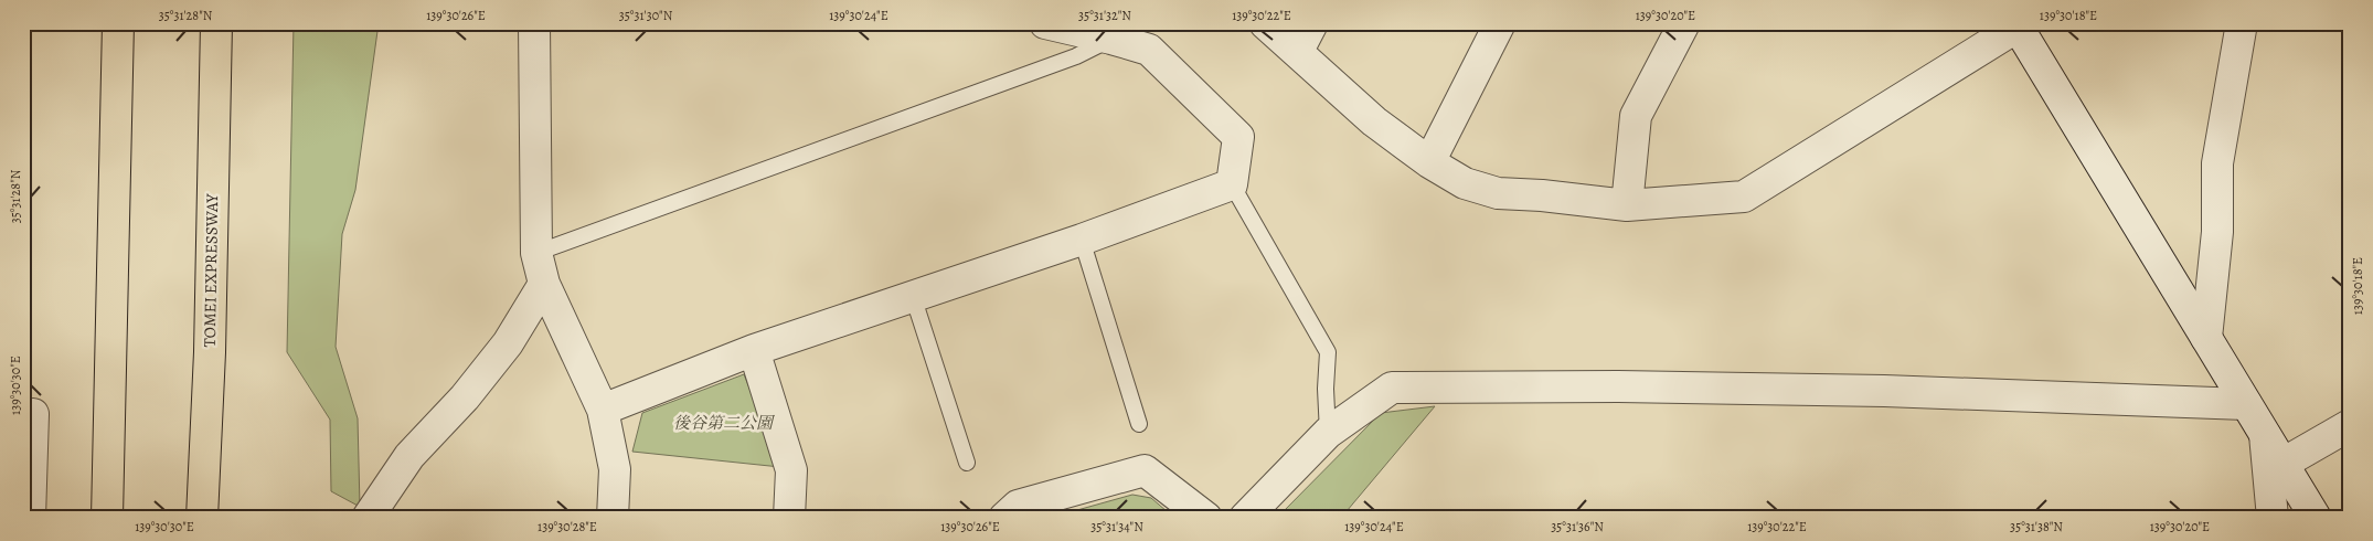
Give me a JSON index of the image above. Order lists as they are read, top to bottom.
{
  "streets": {
    "highway": ["TOMEI EXPRESSWAY"]
  },
  "parks": ["後谷第二公園"],
  "coordinates": [
    "35°31'28\"N",
    "139°30'26\"E",
    "35°31'30\"N",
    "139°30'24\"E",
    "35°31'32\"N",
    "139°30'22\"E",
    "139°30'20\"E",
    "139°30'18\"E",
    "139°30'30\"E",
    "139°30'28\"E",
    "35°31'34\"N",
    "35°31'36\"N",
    "35°31'38\"N"
  ]
}
